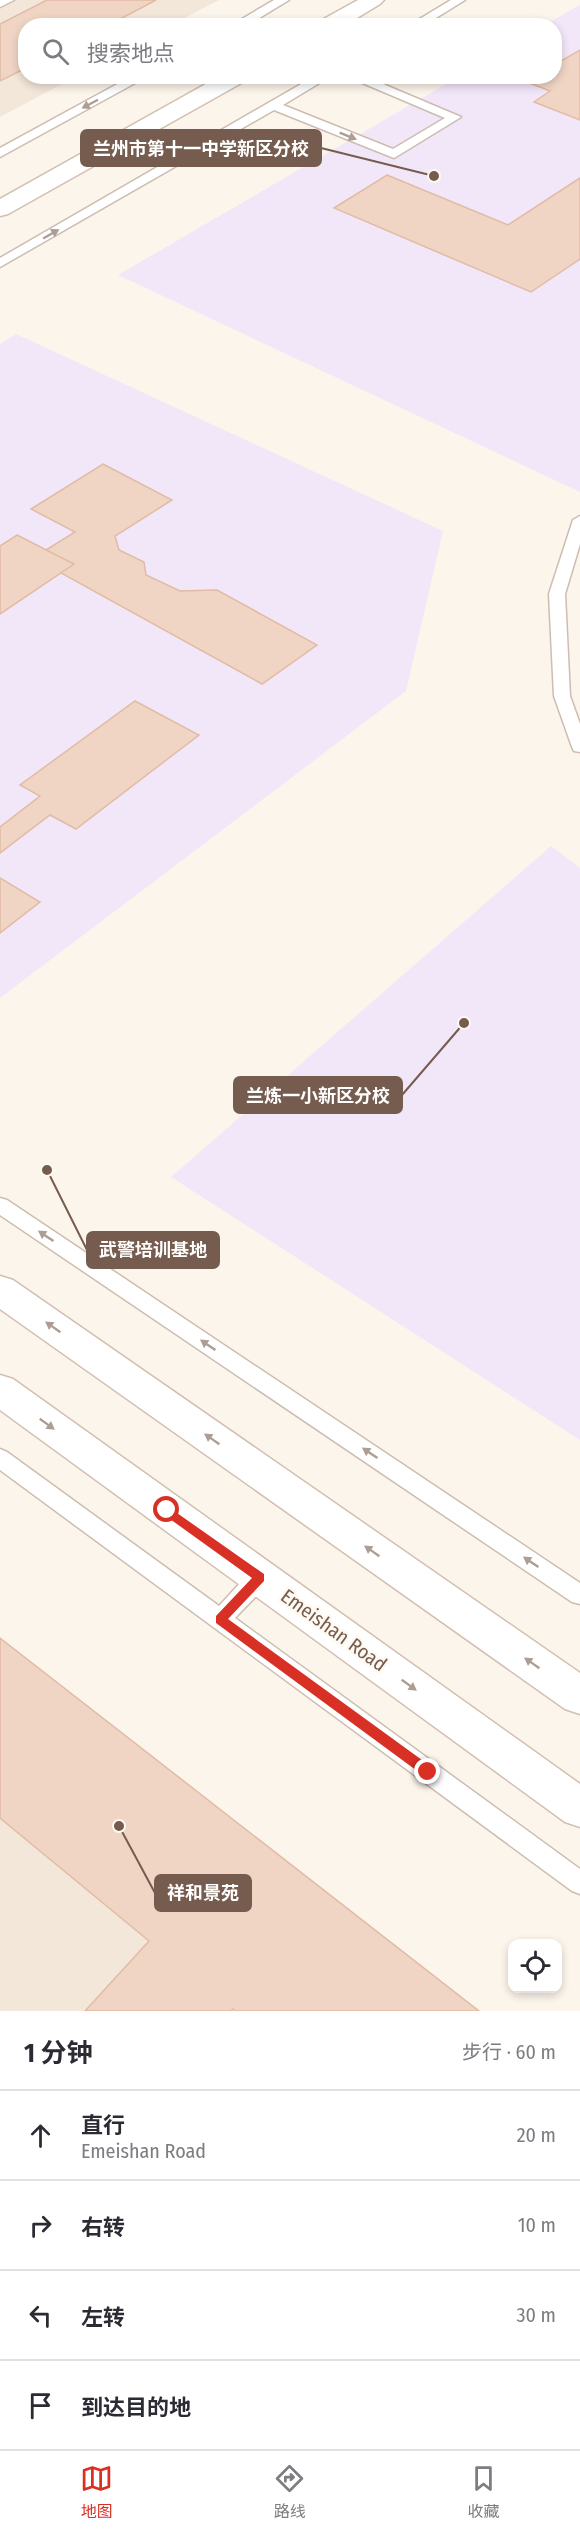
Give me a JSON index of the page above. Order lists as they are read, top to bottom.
{
  "streets": {
    "street": ["Emeishan Road"]
  },
  "places": [
    "兰州市第十一中学新区分校",
    "兰炼一小新区分校",
    "武警培训基地",
    "祥和景苑"
  ],
  "page": {
    "search": "搜索地点",
    "heading": ["1 分钟", "步行 · 60 m"],
    "list": [
      ["直行", "Emeishan Road", "20 m"],
      ["右转", "10 m"],
      ["左转", "30 m"],
      "到达目的地"
    ],
    "nav": ["地图", "路线", "收藏"]
  }
}
